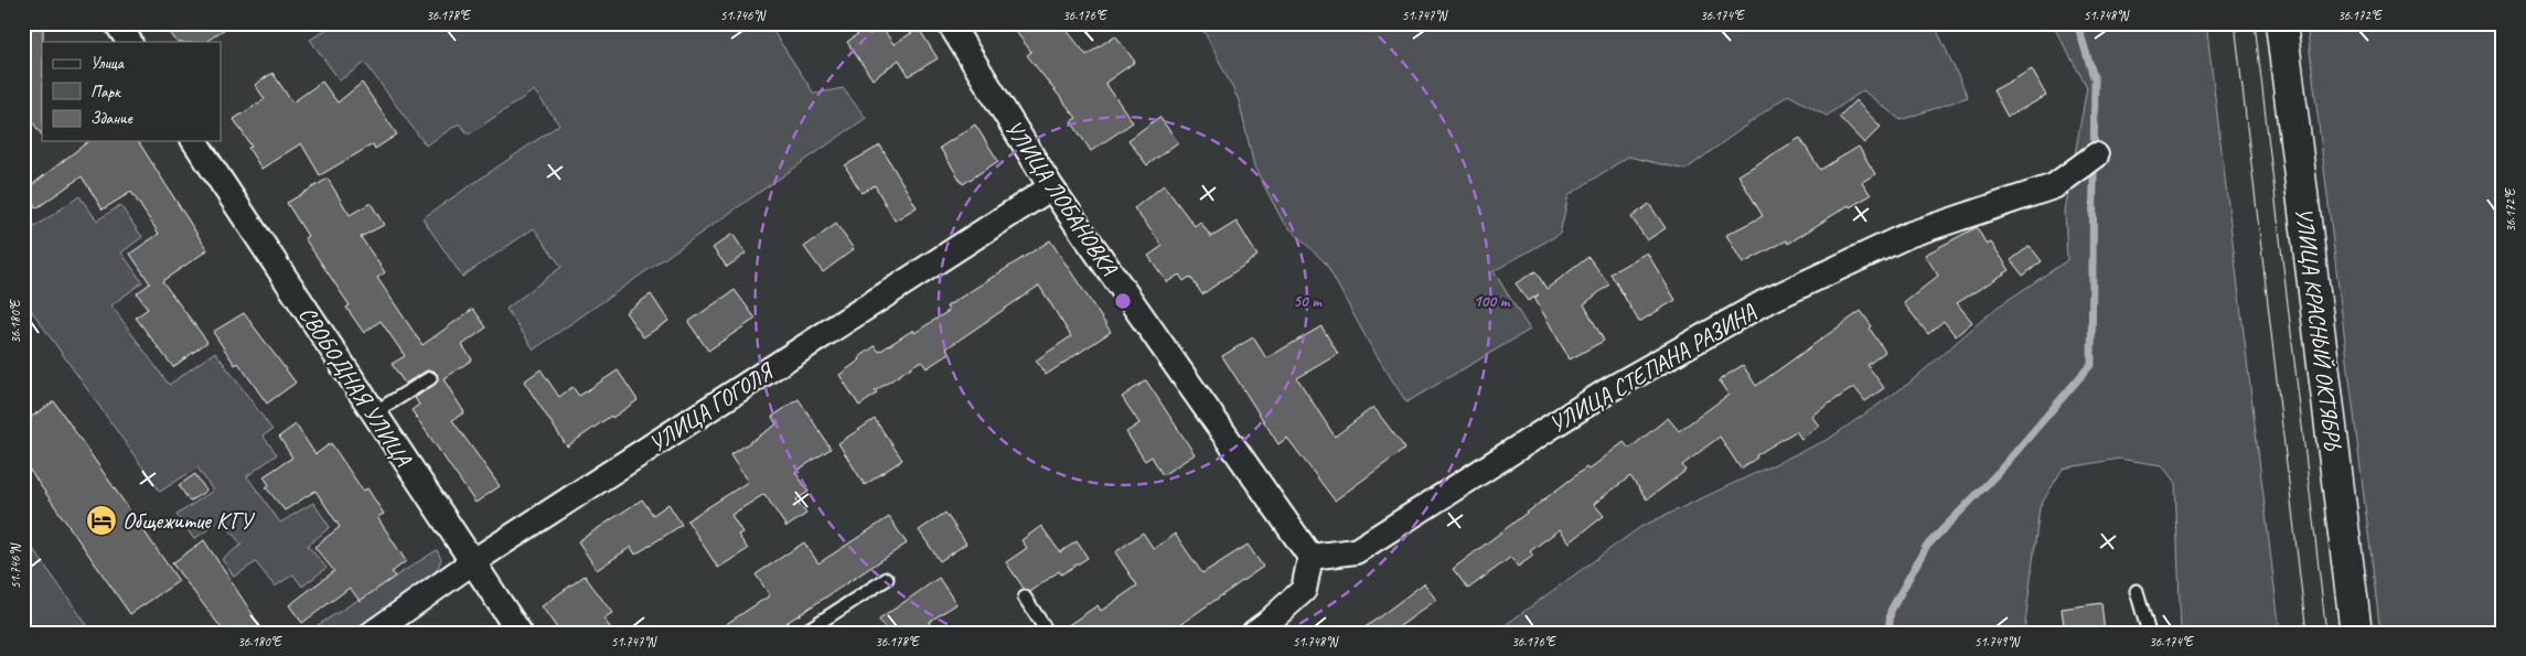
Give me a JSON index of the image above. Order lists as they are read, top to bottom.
{
  "streets": {
    "main road": ["УЛИЦА КРАСНЫЙ ОКТЯБРЬ"],
    "street": [
      "УЛИЦА ЛОБАНОВКА",
      "УЛИЦА СТЕПАНА РАЗИНА",
      "СВОБОДНАЯ УЛИЦА",
      "УЛИЦА ГОГОЛЯ"
    ]
  },
  "crossings": [
    ["УЛИЦА ЛОБАНОВКА", "УЛИЦА СТЕПАНА РАЗИНА"],
    ["УЛИЦА ЛОБАНОВКА", "УЛИЦА ГОГОЛЯ"],
    ["СВОБОДНАЯ УЛИЦА", "УЛИЦА ГОГОЛЯ"]
  ],
  "places": {
    "hotel": ["Общежитие КГУ"]
  },
  "legend": ["Улица", "Парк", "Здание"],
  "coordinates": [
    "36.178°E",
    "51.746°N",
    "36.176°E",
    "51.747°N",
    "36.174°E",
    "51.748°N",
    "36.172°E",
    "36.180°E",
    "51.749°N"
  ],
  "rings": ["50 m", "100 m"]
}
